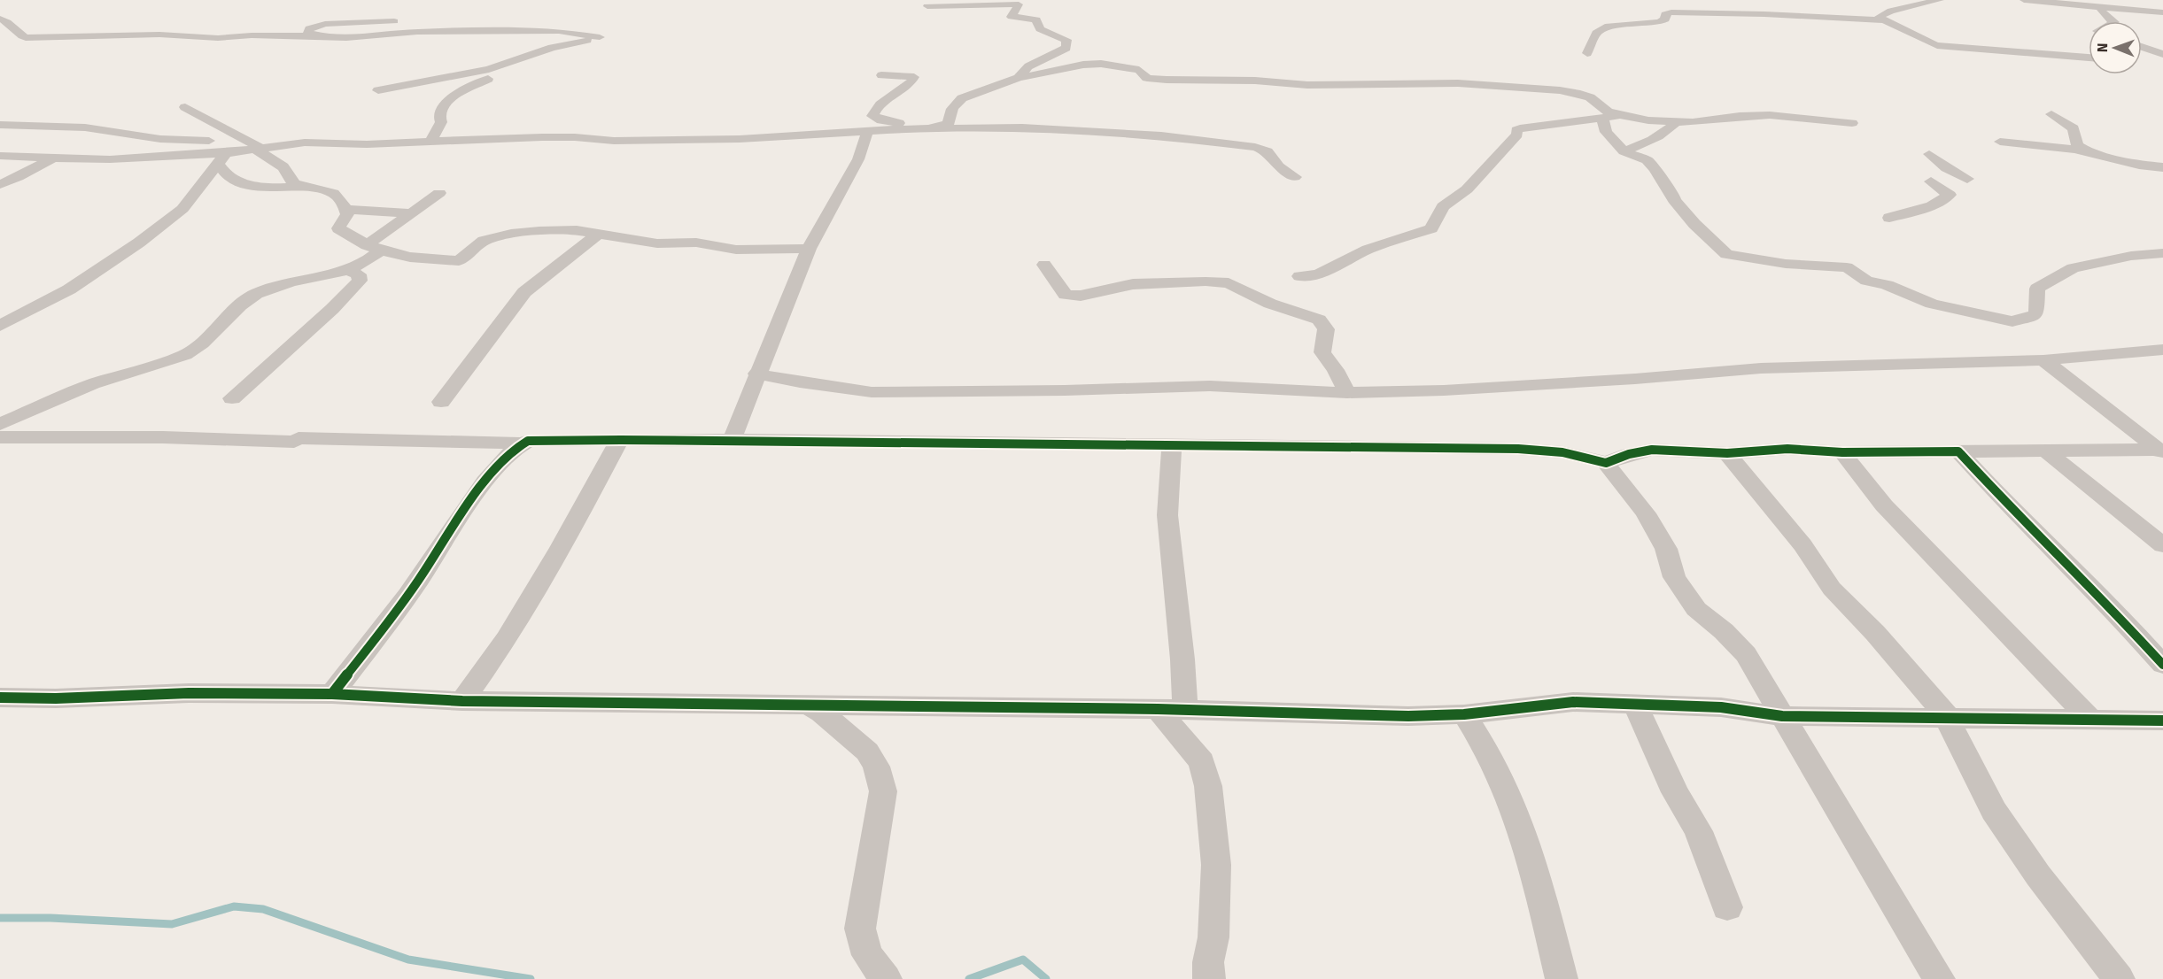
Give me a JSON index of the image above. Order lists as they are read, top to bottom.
{
  "north": "left"
}
